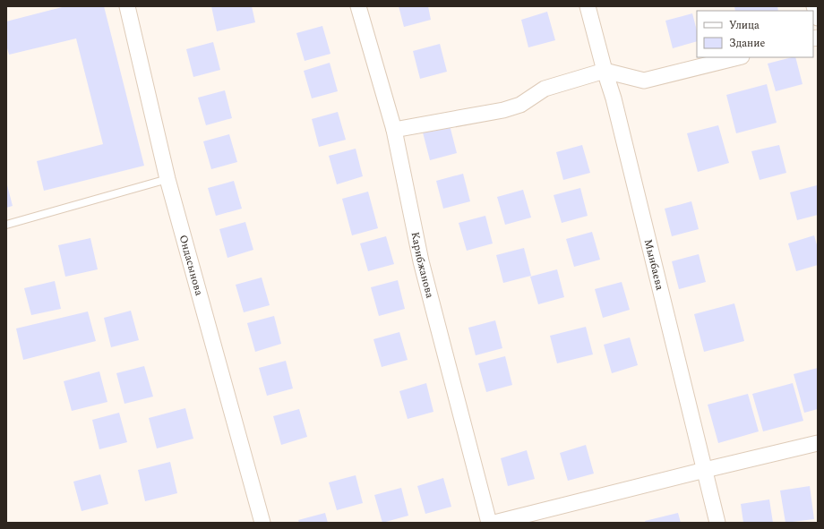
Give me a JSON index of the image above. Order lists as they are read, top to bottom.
{
  "streets": {
    "street": ["Мынбаева", "Ондасынова", "Карибжанова"]
  },
  "legend": ["Улица", "Здание"]
}
